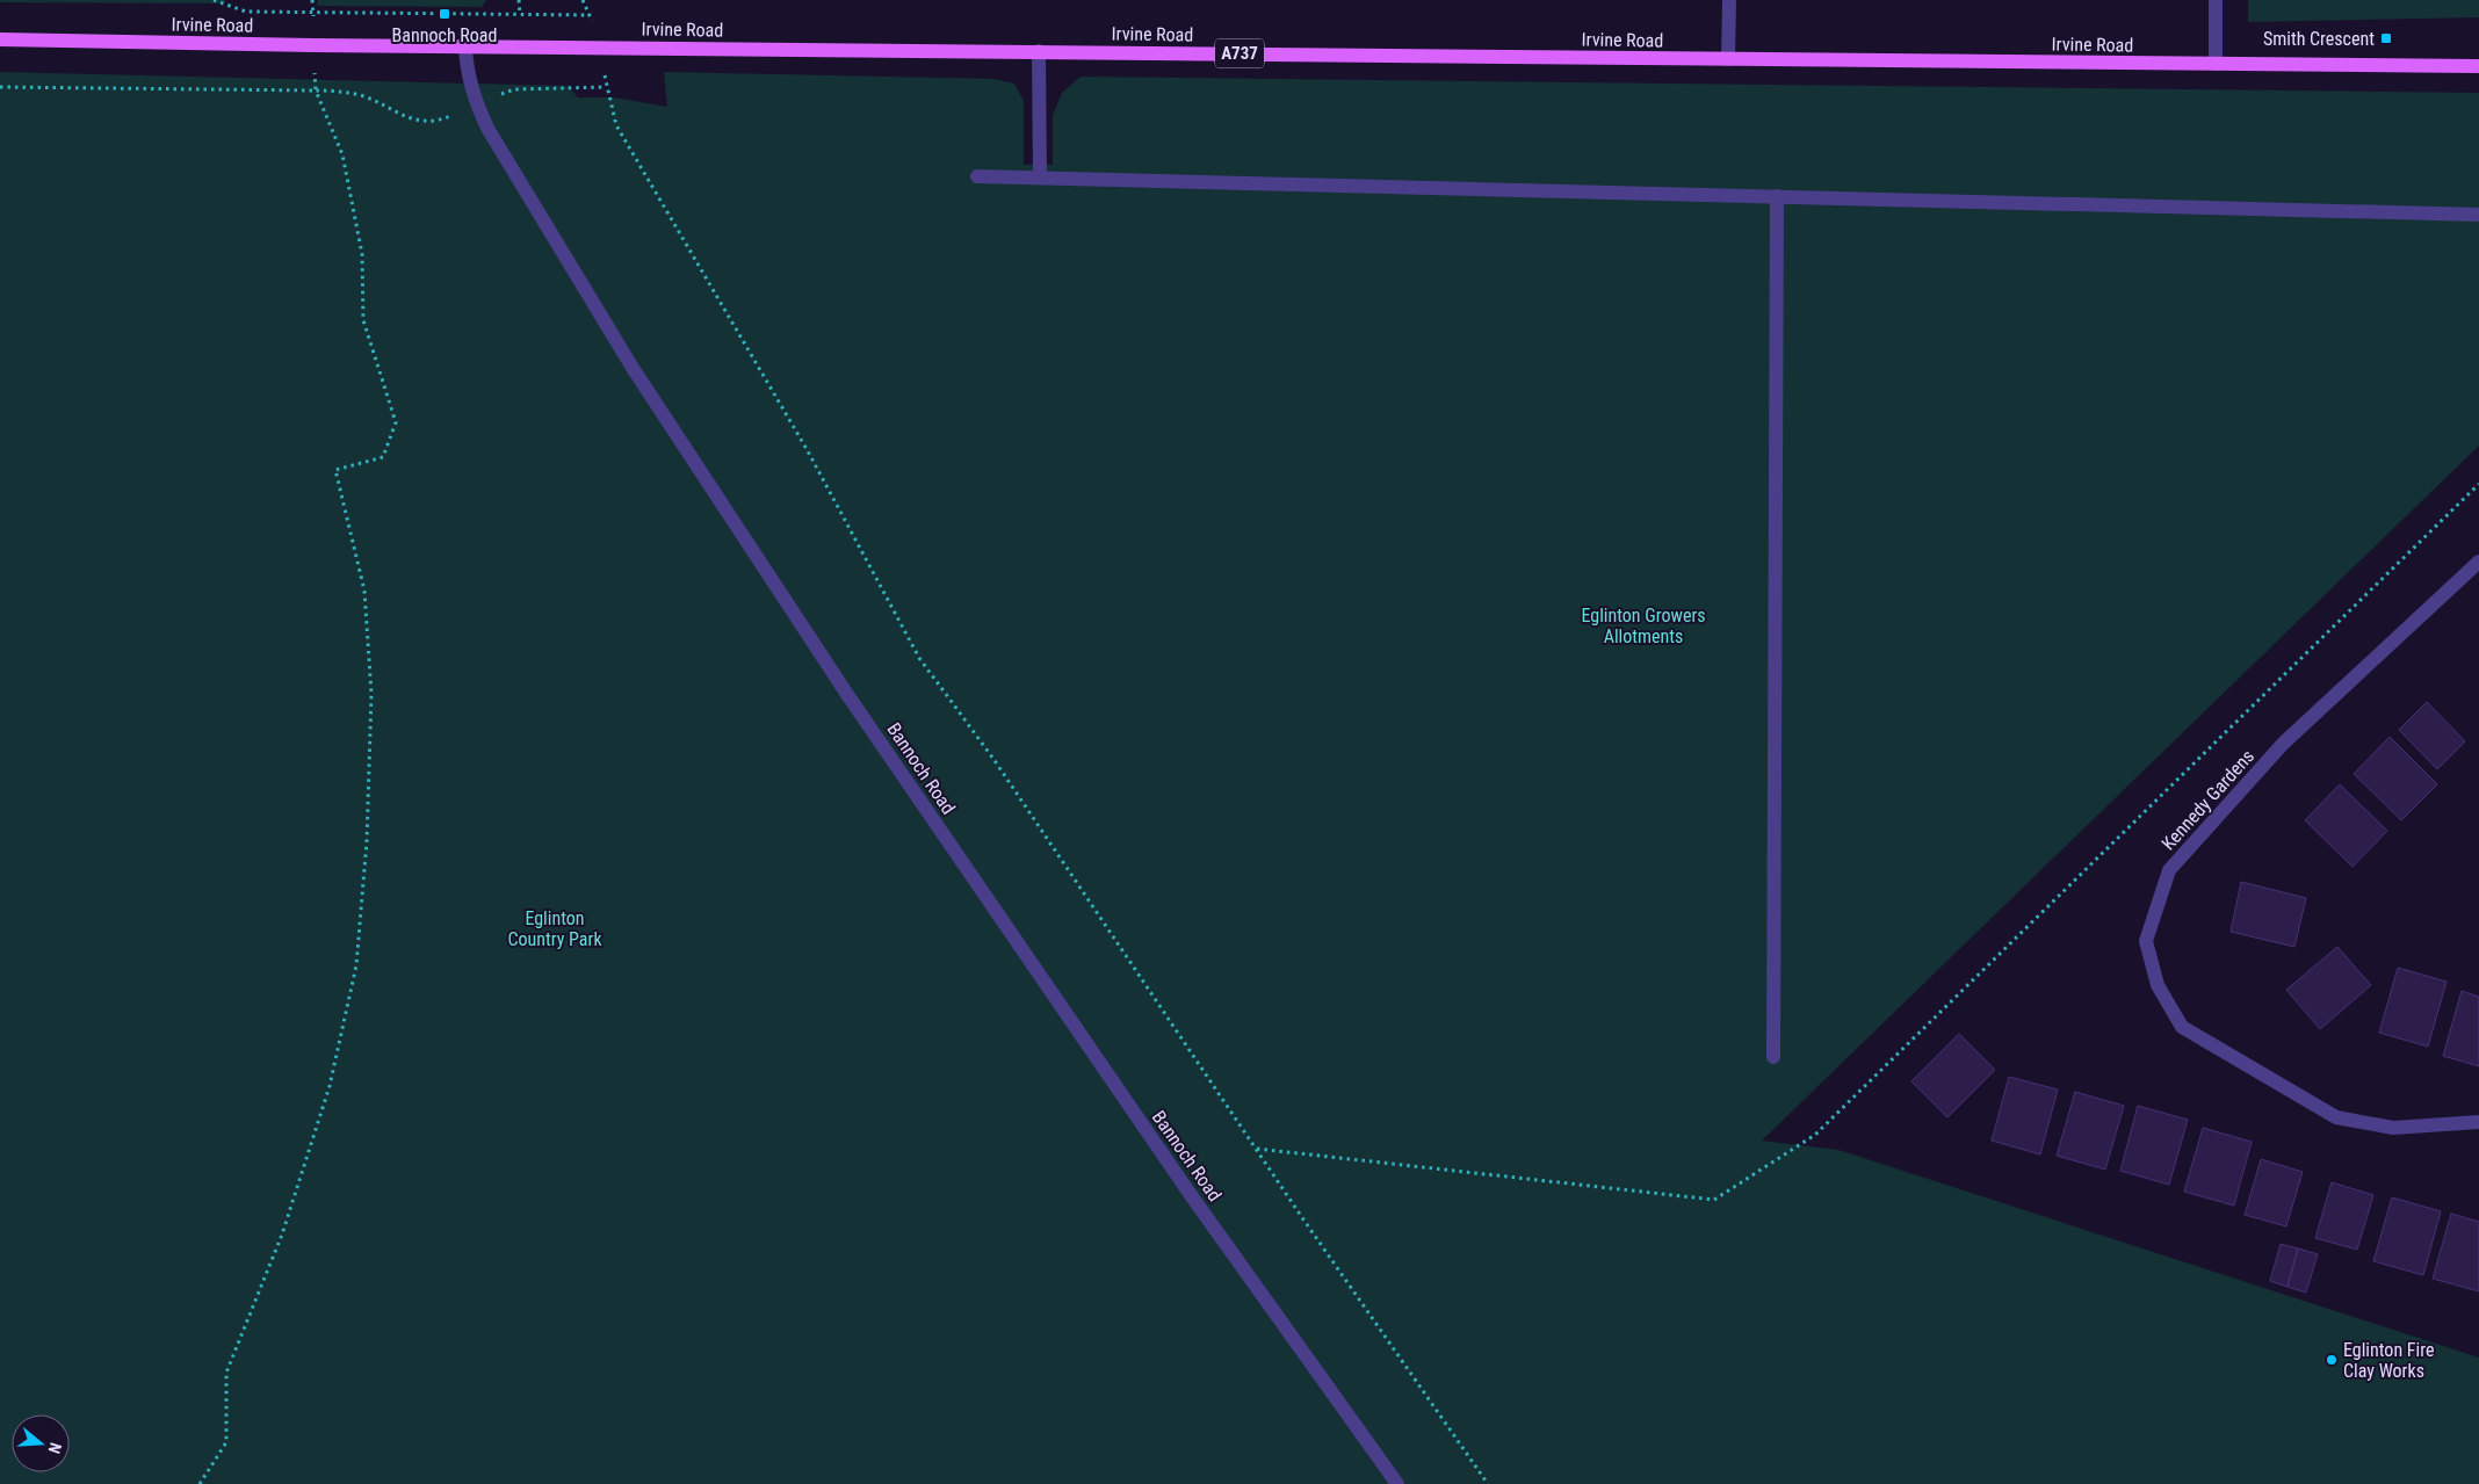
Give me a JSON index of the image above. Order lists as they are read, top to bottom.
{
  "streets": {
    "main road": ["Irvine Road", "A737"],
    "street": ["Bannoch Road", "Kennedy Gardens"]
  },
  "crossings": [
    ["Irvine Road", "Bannoch Road"]
  ],
  "parks": ["Eglinton Growers Allotments", "Eglinton Country Park"],
  "places": {
    "transit": ["Bannoch Road", "Smith Crescent"],
    "other": ["Eglinton Fire Clay Works"]
  },
  "north": "right"
}
